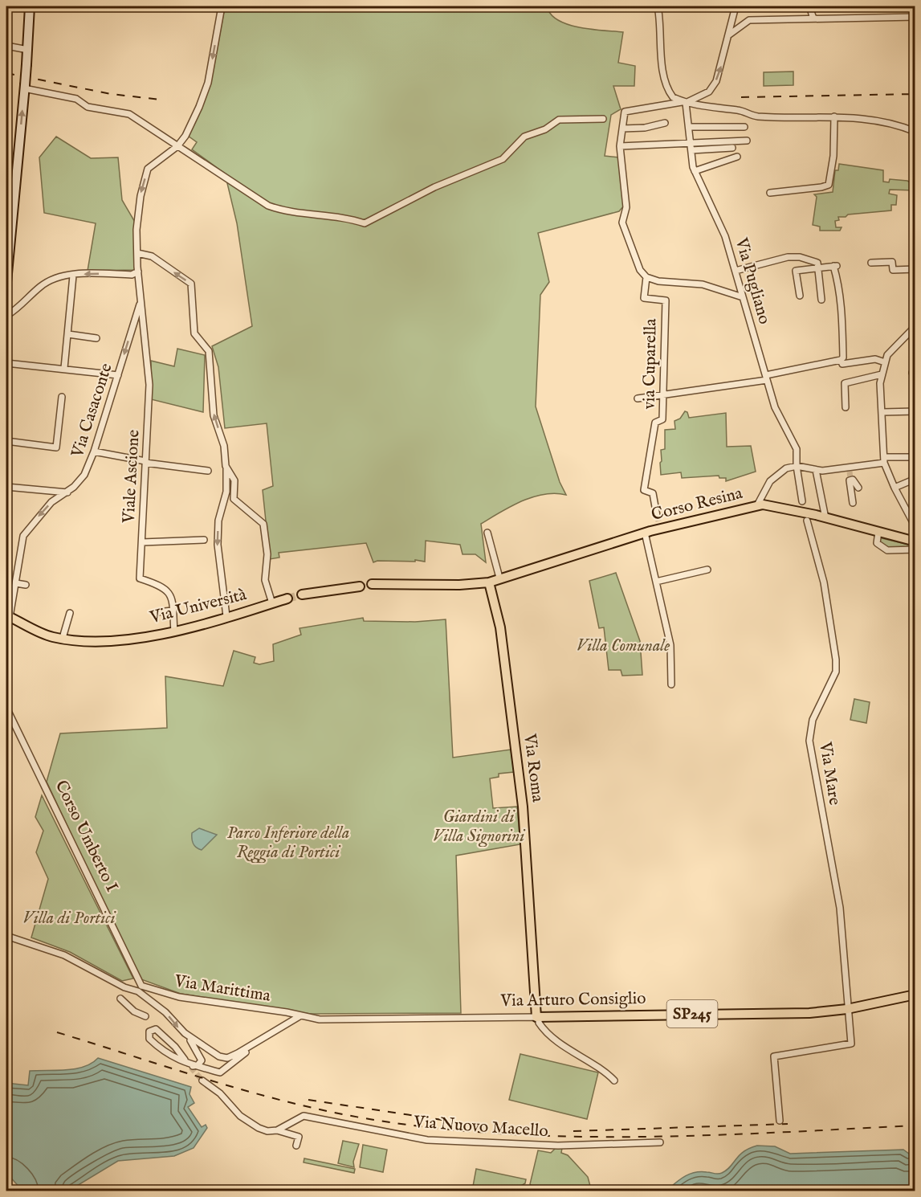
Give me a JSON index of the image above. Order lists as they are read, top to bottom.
{
  "streets": {
    "main road": [
      "Corso Resina",
      "Via Università",
      "Via Roma",
      "Via Arturo Consiglio",
      "SP245"
    ],
    "street": [
      "Via Pugliano",
      "via Cuparella",
      "Via Casaconte",
      "Viale Ascione",
      "Via Mare",
      "Corso Umberto I",
      "Via Marittima",
      "Via Nuovo Macello"
    ]
  },
  "crossings": [
    ["Via Casaconte", "Viale Ascione"],
    ["Via Casaconte", "Via Università"],
    ["Viale Ascione", "Via Università"],
    ["Corso Resina", "Via Roma"],
    ["Via Roma", "Via Arturo Consiglio"],
    ["Via Mare", "Via Arturo Consiglio"],
    ["Via Mare", "SP245"],
    ["Corso Umberto I", "Via Marittima"],
    ["Via Marittima", "Via Arturo Consiglio"],
    ["Via Arturo Consiglio", "SP245"]
  ],
  "one_way": ["Via Casaconte"],
  "parks": [
    "Villa Comunale",
    "Giardini di Villa Signorini",
    "Parco Inferiore della Reggia di Portici",
    "Villa di Portici"
  ]
}
